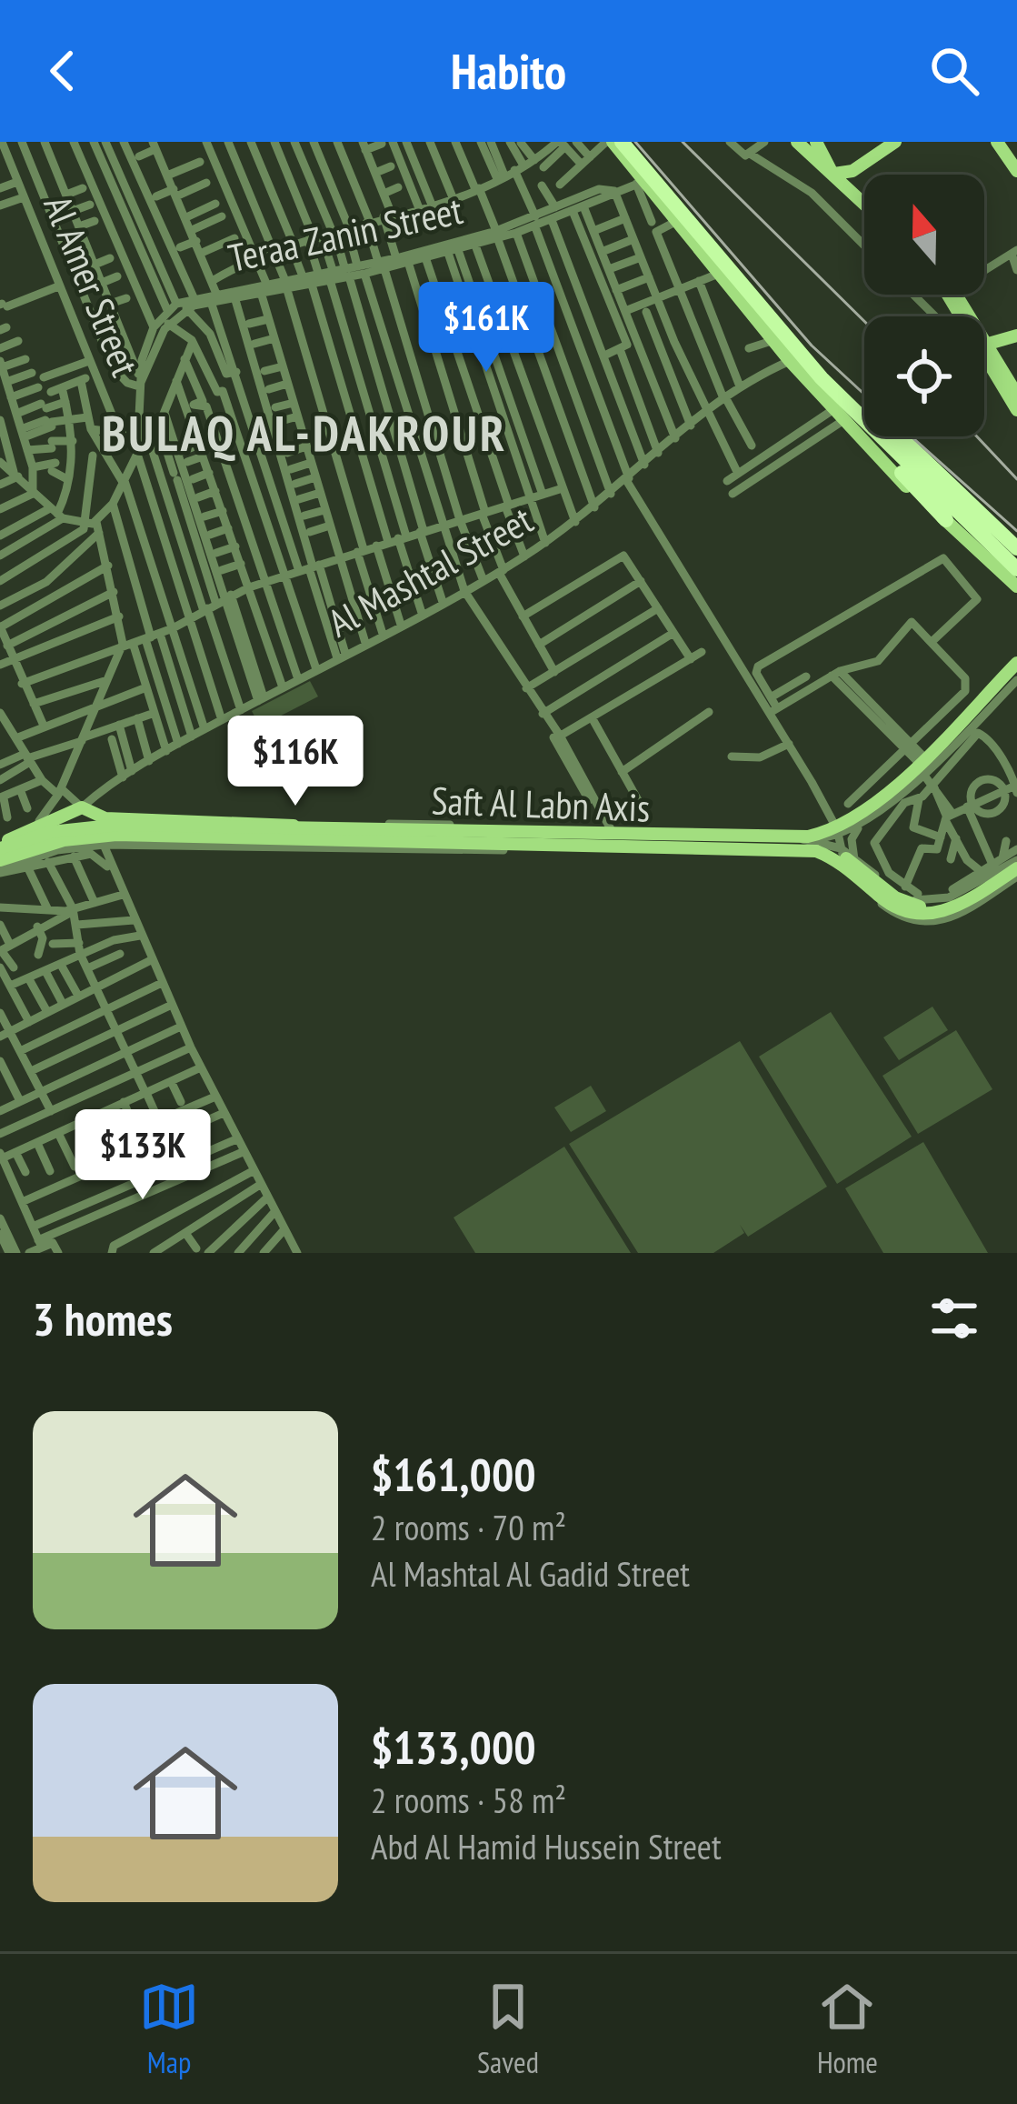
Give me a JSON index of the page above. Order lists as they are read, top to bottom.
{
  "streets": {
    "main road": ["Saft Al Labn Axis"],
    "street": ["Teraa Zanin Street", "Al Amer Street", "Al Mashtal Street"]
  },
  "crossings": [
    ["Teraa Zanin Street", "Al Amer Street"]
  ],
  "districts": ["BULAQ AL-DAKROUR"],
  "north": "top",
  "page": {
    "header": "Habito",
    "price": ["$161K", "$116K", "$133K"],
    "heading": "3 homes",
    "list": [
      {
        "name": "$161,000",
        "note": "2 rooms · 70 m² · Al Mashtal Al Gadid Street"
      },
      {
        "name": "$133,000",
        "note": "2 rooms · 58 m² · Abd Al Hamid Hussein Street"
      }
    ],
    "tabs": ["Map", "Saved", "Home"]
  }
}
